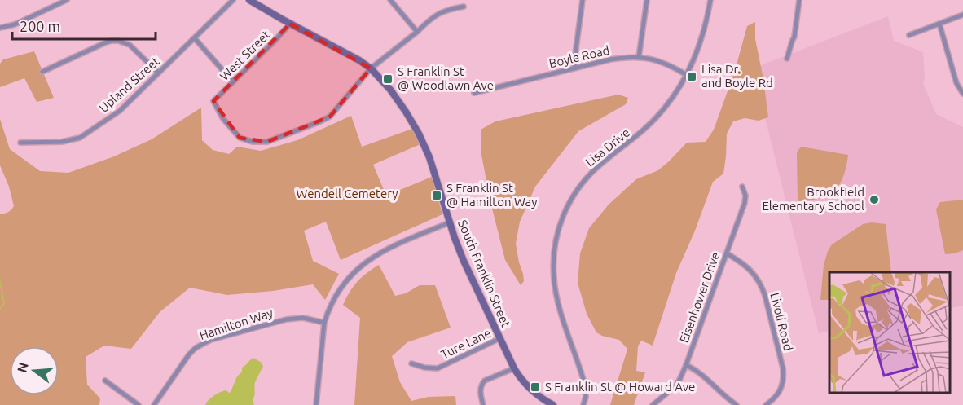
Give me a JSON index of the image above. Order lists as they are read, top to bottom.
{
  "streets": {
    "main road": ["South Franklin Street"],
    "street": [
      "West Street",
      "Boyle Road",
      "Upland Street",
      "Lisa Drive",
      "Eisenhower Drive",
      "Livoli Road",
      "Hamilton Way",
      "Ture Lane"
    ]
  },
  "crossings": [
    ["West Street", "South Franklin Street"],
    ["Boyle Road", "Lisa Drive"],
    ["South Franklin Street", "Ture Lane"],
    ["Eisenhower Drive", "Livoli Road"]
  ],
  "parks": ["Wendell Cemetery"],
  "places": {
    "transit": [
      "Lisa Dr. and Boyle Rd",
      "S Franklin St @ Woodlawn Ave",
      "S Franklin St @ Hamilton Way",
      "S Franklin St @ Howard Ave"
    ],
    "other": ["Brookfield Elementary School"]
  },
  "scale_bar": "200 m",
  "north": "left"
}
